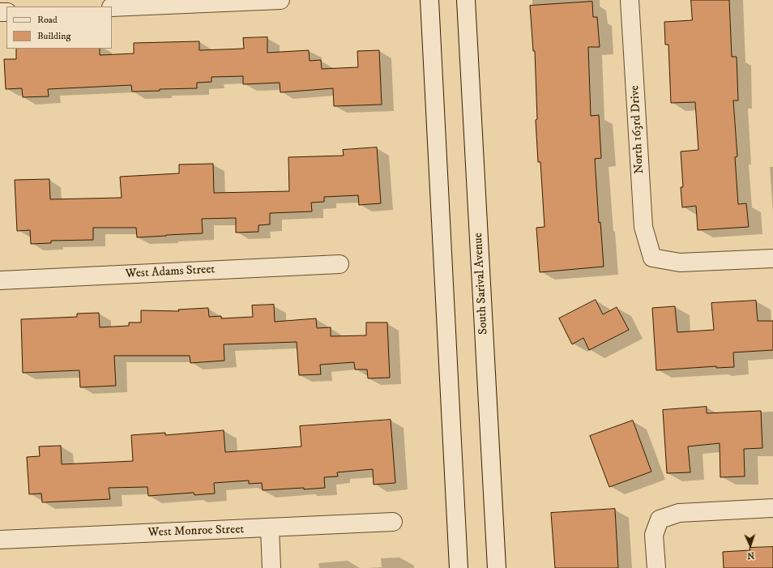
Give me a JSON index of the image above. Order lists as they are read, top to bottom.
{
  "streets": {
    "street": [
      "North 163rd Drive",
      "West Adams Street",
      "South Sarival Avenue",
      "West Monroe Street"
    ]
  },
  "legend": ["Road", "Building"],
  "north": "bottom"
}
